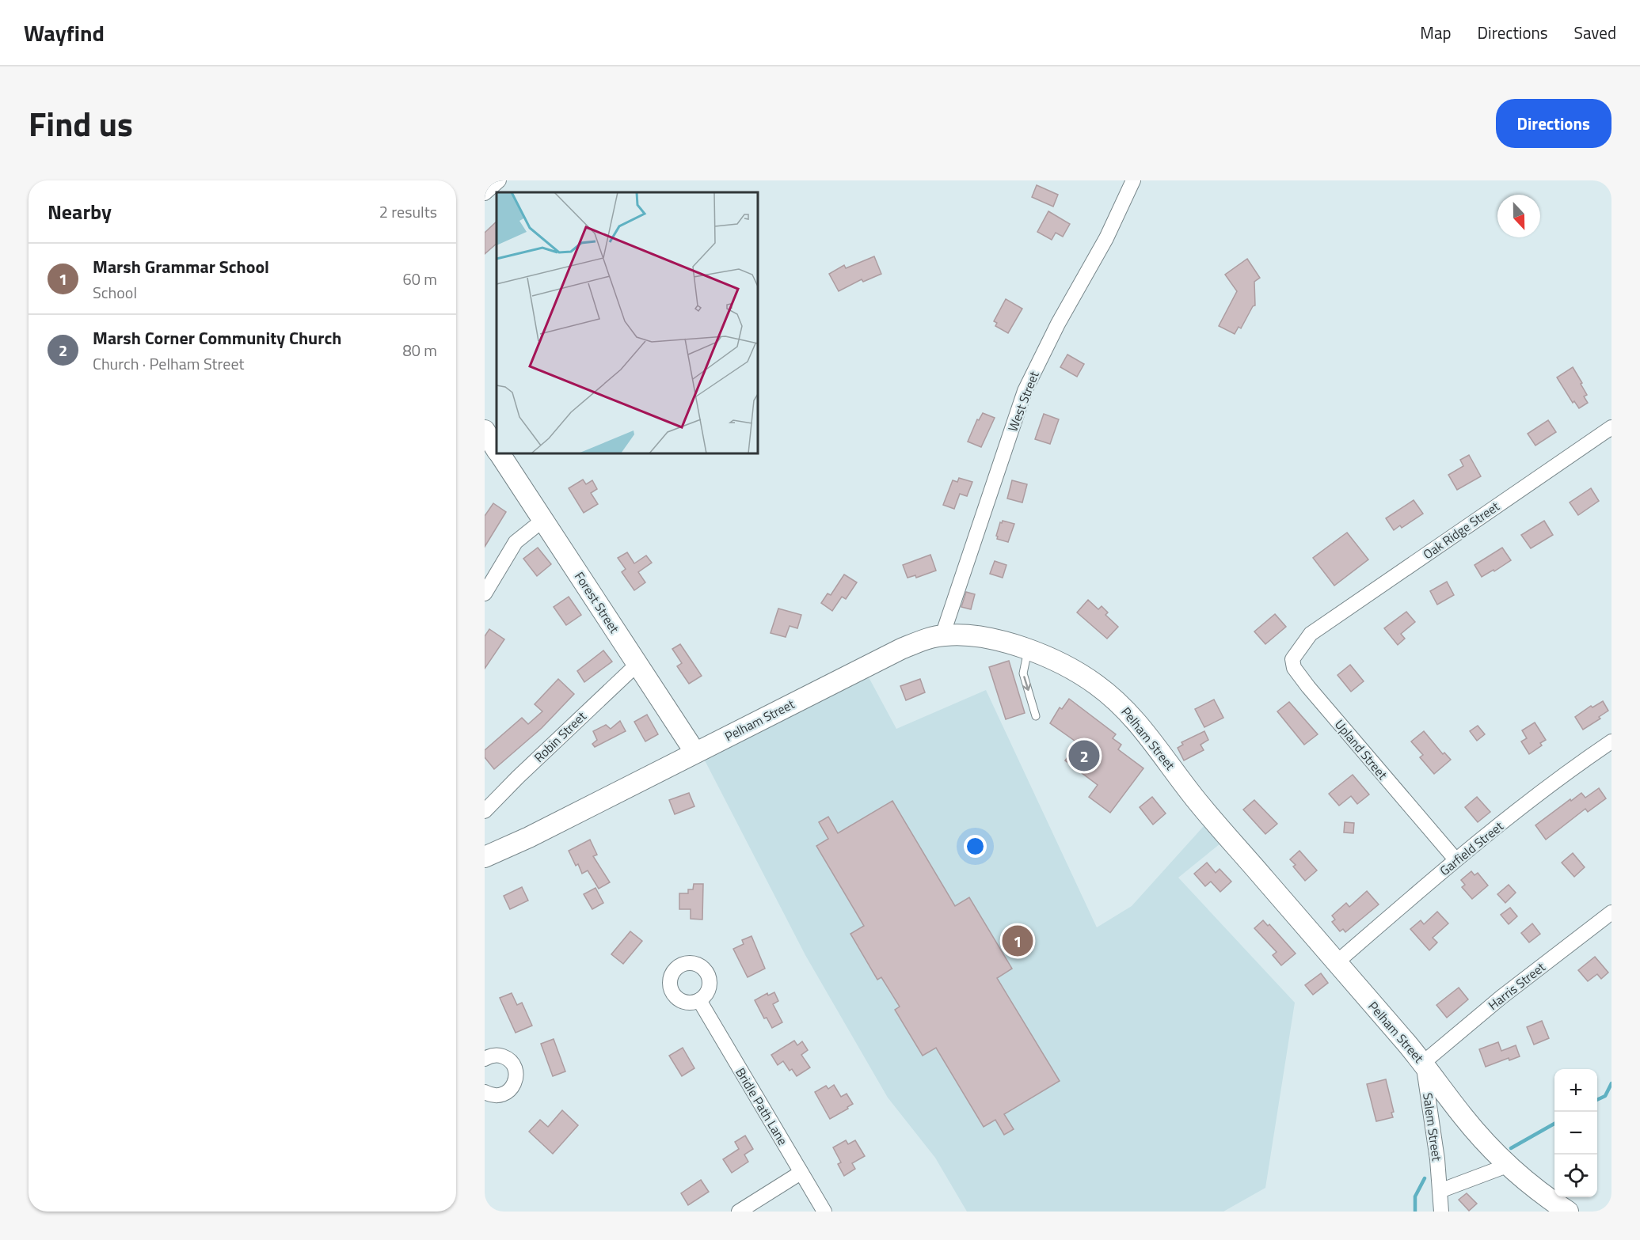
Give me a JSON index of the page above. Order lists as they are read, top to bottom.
{
  "streets": {
    "street": [
      "West Street",
      "Oak Ridge Street",
      "Forest Street",
      "Pelham Street",
      "Robin Street",
      "Upland Street",
      "Garfield Street",
      "Harris Street",
      "Bridle Path Lane",
      "Salem Street"
    ]
  },
  "crossings": [
    ["West Street", "Pelham Street"],
    ["Oak Ridge Street", "Upland Street"],
    ["Forest Street", "Pelham Street"],
    ["Forest Street", "Robin Street"],
    ["Pelham Street", "Garfield Street"],
    ["Pelham Street", "Harris Street"],
    ["Pelham Street", "Salem Street"],
    ["Upland Street", "Garfield Street"],
    ["Harris Street", "Salem Street"]
  ],
  "north": "bottom",
  "page": {
    "header": "Wayfind",
    "nav": ["Map", "Directions", "Saved"],
    "title": "Find us",
    "buttons": "Directions",
    "heading": ["Nearby", "2 results"],
    "list": [
      {
        "mark": "1",
        "name": "Marsh Grammar School",
        "note": "School",
        "value": "60 m"
      },
      {
        "mark": "2",
        "name": "Marsh Corner Community Church",
        "note": "Church · Pelham Street",
        "value": "80 m"
      }
    ],
    "pins": ["2", "1"],
    "map_buttons": ["+", "−"]
  }
}
